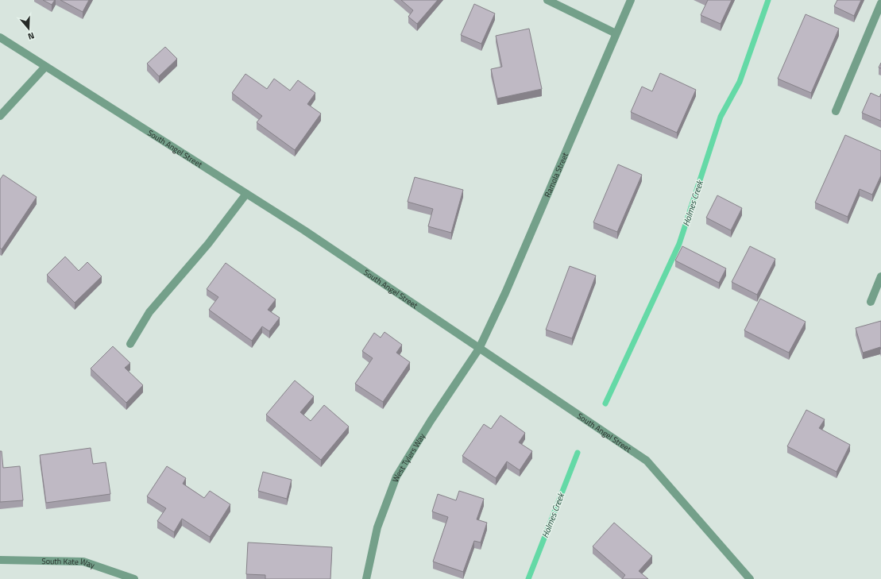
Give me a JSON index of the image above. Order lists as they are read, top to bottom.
{
  "streets": {
    "street": [
      "South Angel Street",
      "Ramola Street",
      "West Tylers Way",
      "South Kate Way"
    ]
  },
  "crossings": [
    ["South Angel Street", "Ramola Street"],
    ["South Angel Street", "West Tylers Way"],
    ["Ramola Street", "West Tylers Way"]
  ],
  "water": ["Holmes Creek"],
  "north": "bottom"
}
